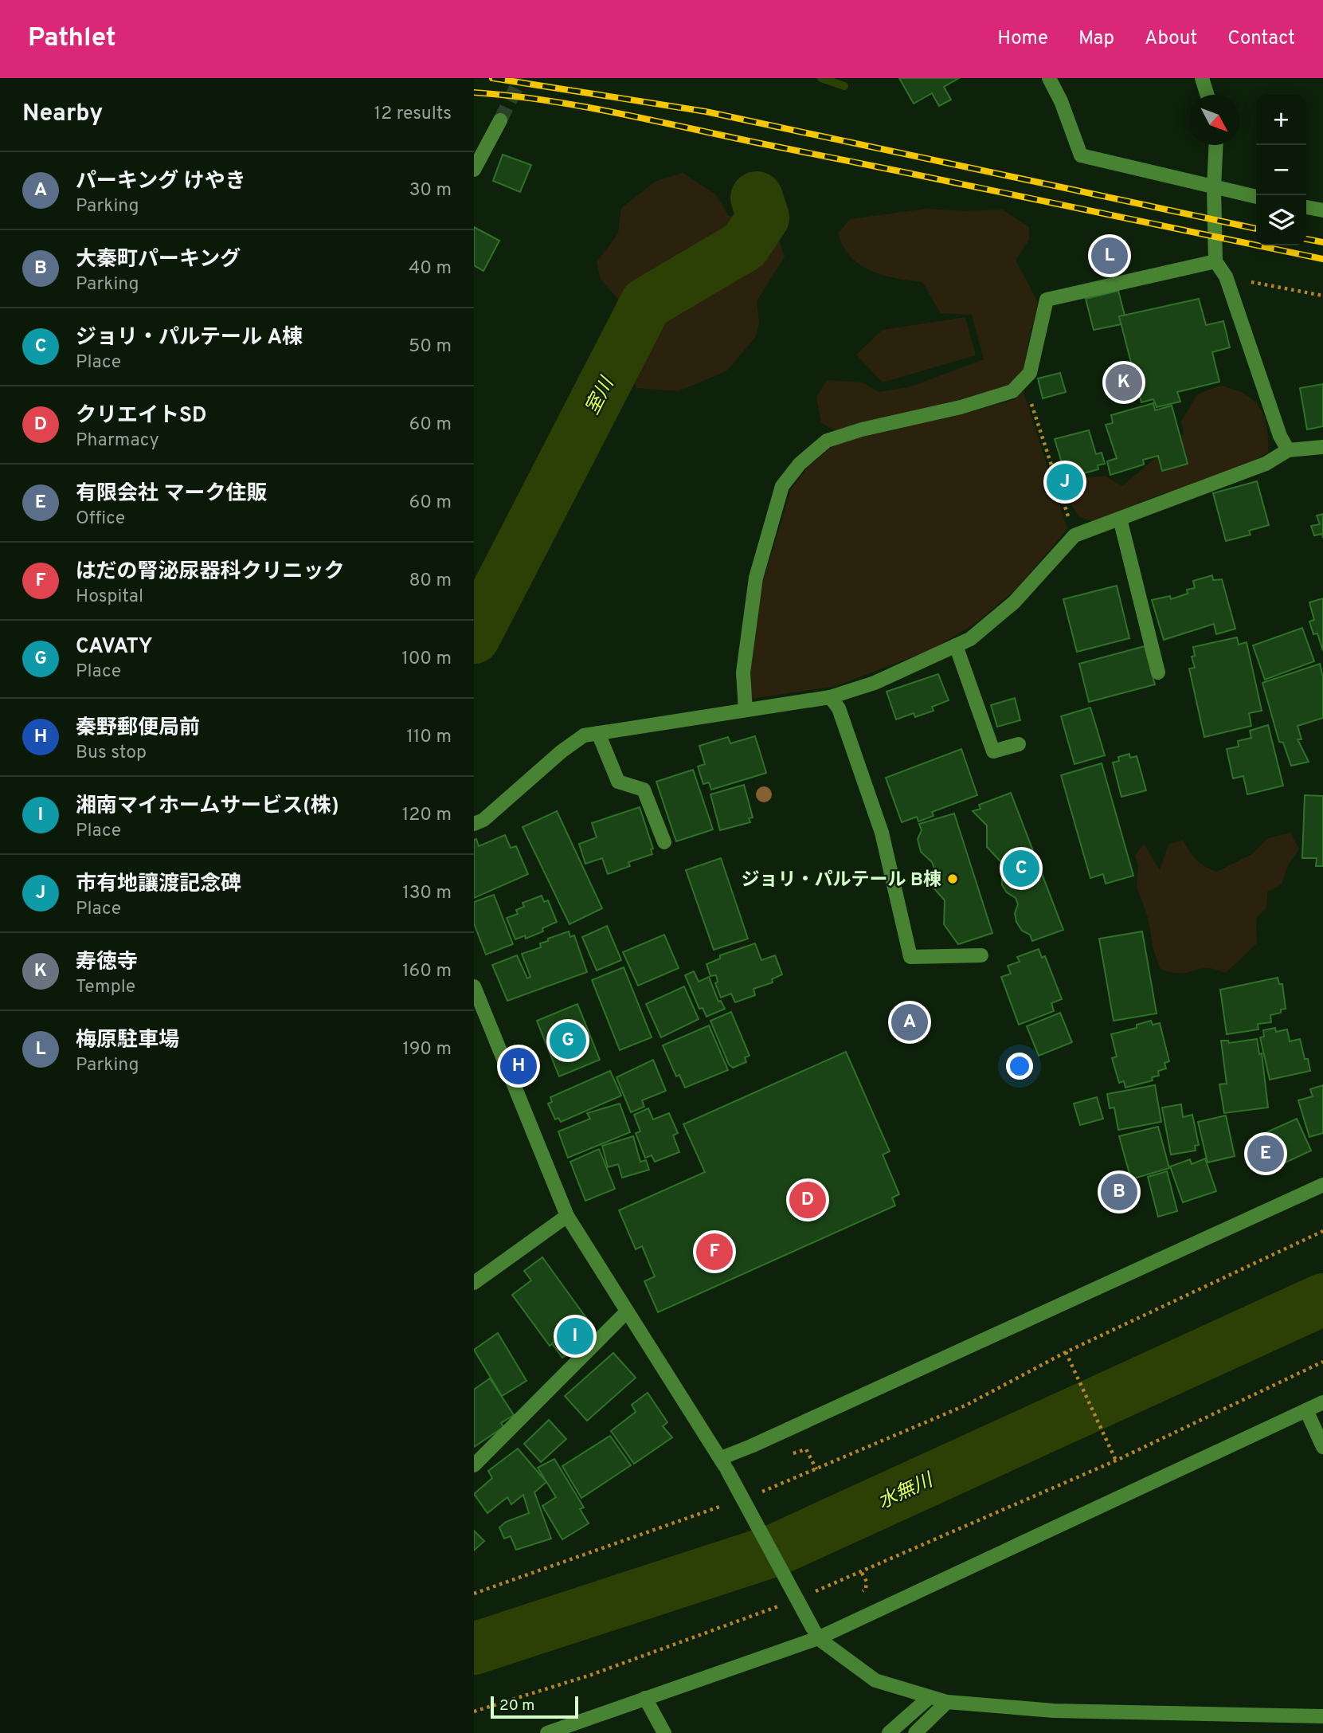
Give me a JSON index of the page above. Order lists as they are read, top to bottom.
{
  "water": ["室川", "水無川"],
  "places": ["ジョリ・パルテール B棟"],
  "scale_bar": "20 m",
  "north": "bottom right",
  "page": {
    "header": "Pathlet",
    "nav": [
      "Home",
      "Map",
      "About",
      "Contact"
    ],
    "heading": ["Nearby", "12 results"],
    "map_buttons": ["+", "−"],
    "list": [
      {
        "mark": "A",
        "name": "パーキング けやき",
        "note": "Parking",
        "value": "30 m"
      },
      {
        "mark": "B",
        "name": "大秦町パーキング",
        "note": "Parking",
        "value": "40 m"
      },
      {
        "mark": "C",
        "name": "ジョリ・パルテール A棟",
        "note": "Place",
        "value": "50 m"
      },
      {
        "mark": "D",
        "name": "クリエイトSD",
        "note": "Pharmacy",
        "value": "60 m"
      },
      {
        "mark": "E",
        "name": "有限会社 マーク住販",
        "note": "Office",
        "value": "60 m"
      },
      {
        "mark": "F",
        "name": "はだの腎泌尿器科クリニック",
        "note": "Hospital",
        "value": "80 m"
      },
      {
        "mark": "G",
        "name": "CAVATY",
        "note": "Place",
        "value": "100 m"
      },
      {
        "mark": "H",
        "name": "秦野郵便局前",
        "note": "Bus stop",
        "value": "110 m"
      },
      {
        "mark": "I",
        "name": "湘南マイホームサービス(株)",
        "note": "Place",
        "value": "120 m"
      },
      {
        "mark": "J",
        "name": "市有地讓渡記念碑",
        "note": "Place",
        "value": "130 m"
      },
      {
        "mark": "K",
        "name": "寿徳寺",
        "note": "Temple",
        "value": "160 m"
      },
      {
        "mark": "L",
        "name": "梅原駐車場",
        "note": "Parking",
        "value": "190 m"
      }
    ],
    "pins": [
      "L",
      "K",
      "J",
      "C",
      "A",
      "G",
      "H",
      "E",
      "B",
      "D",
      "F",
      "I"
    ],
    "scale": "20 m"
  }
}
